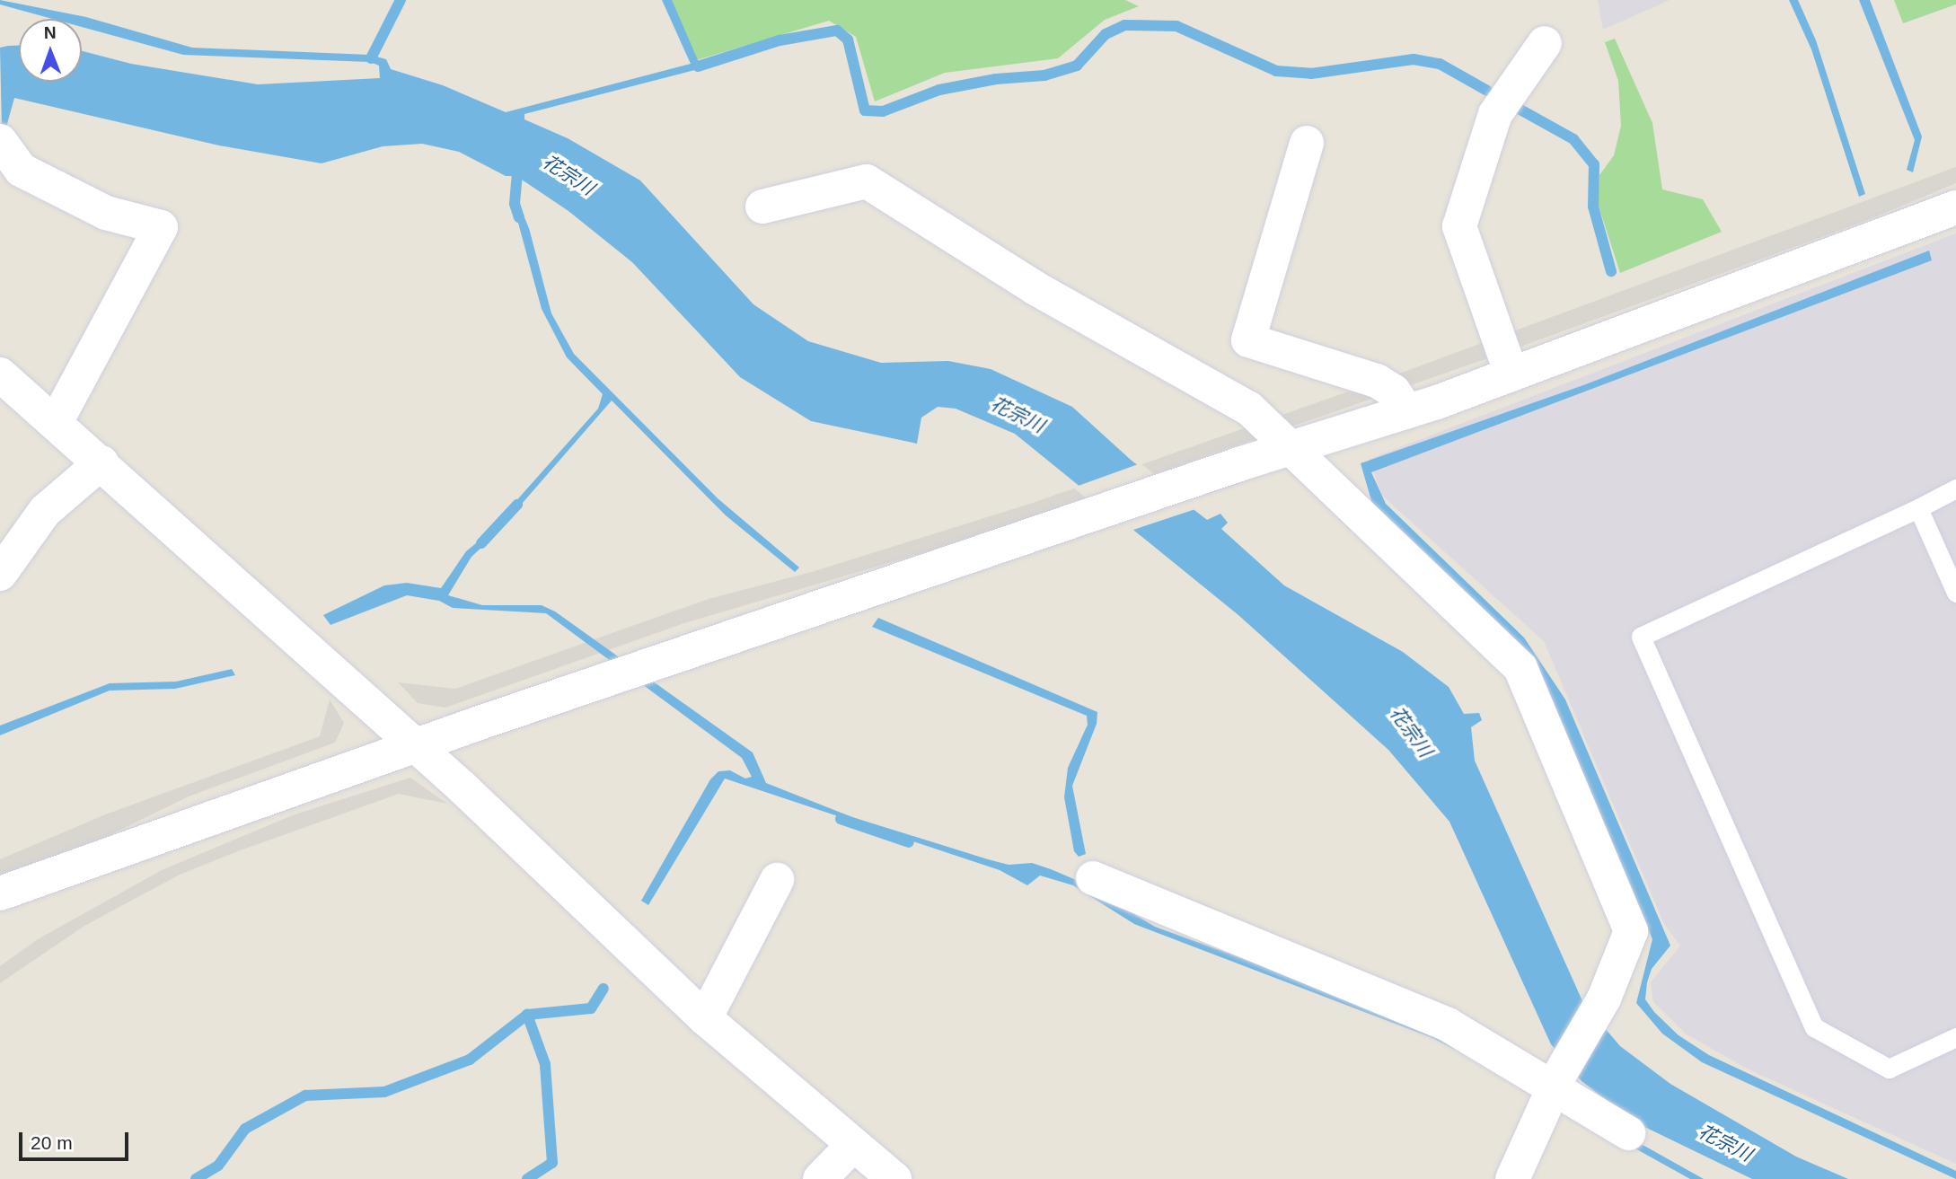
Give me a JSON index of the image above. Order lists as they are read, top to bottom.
{
  "water": ["花宗川"],
  "scale_bar": "20 m",
  "north": "top"
}
